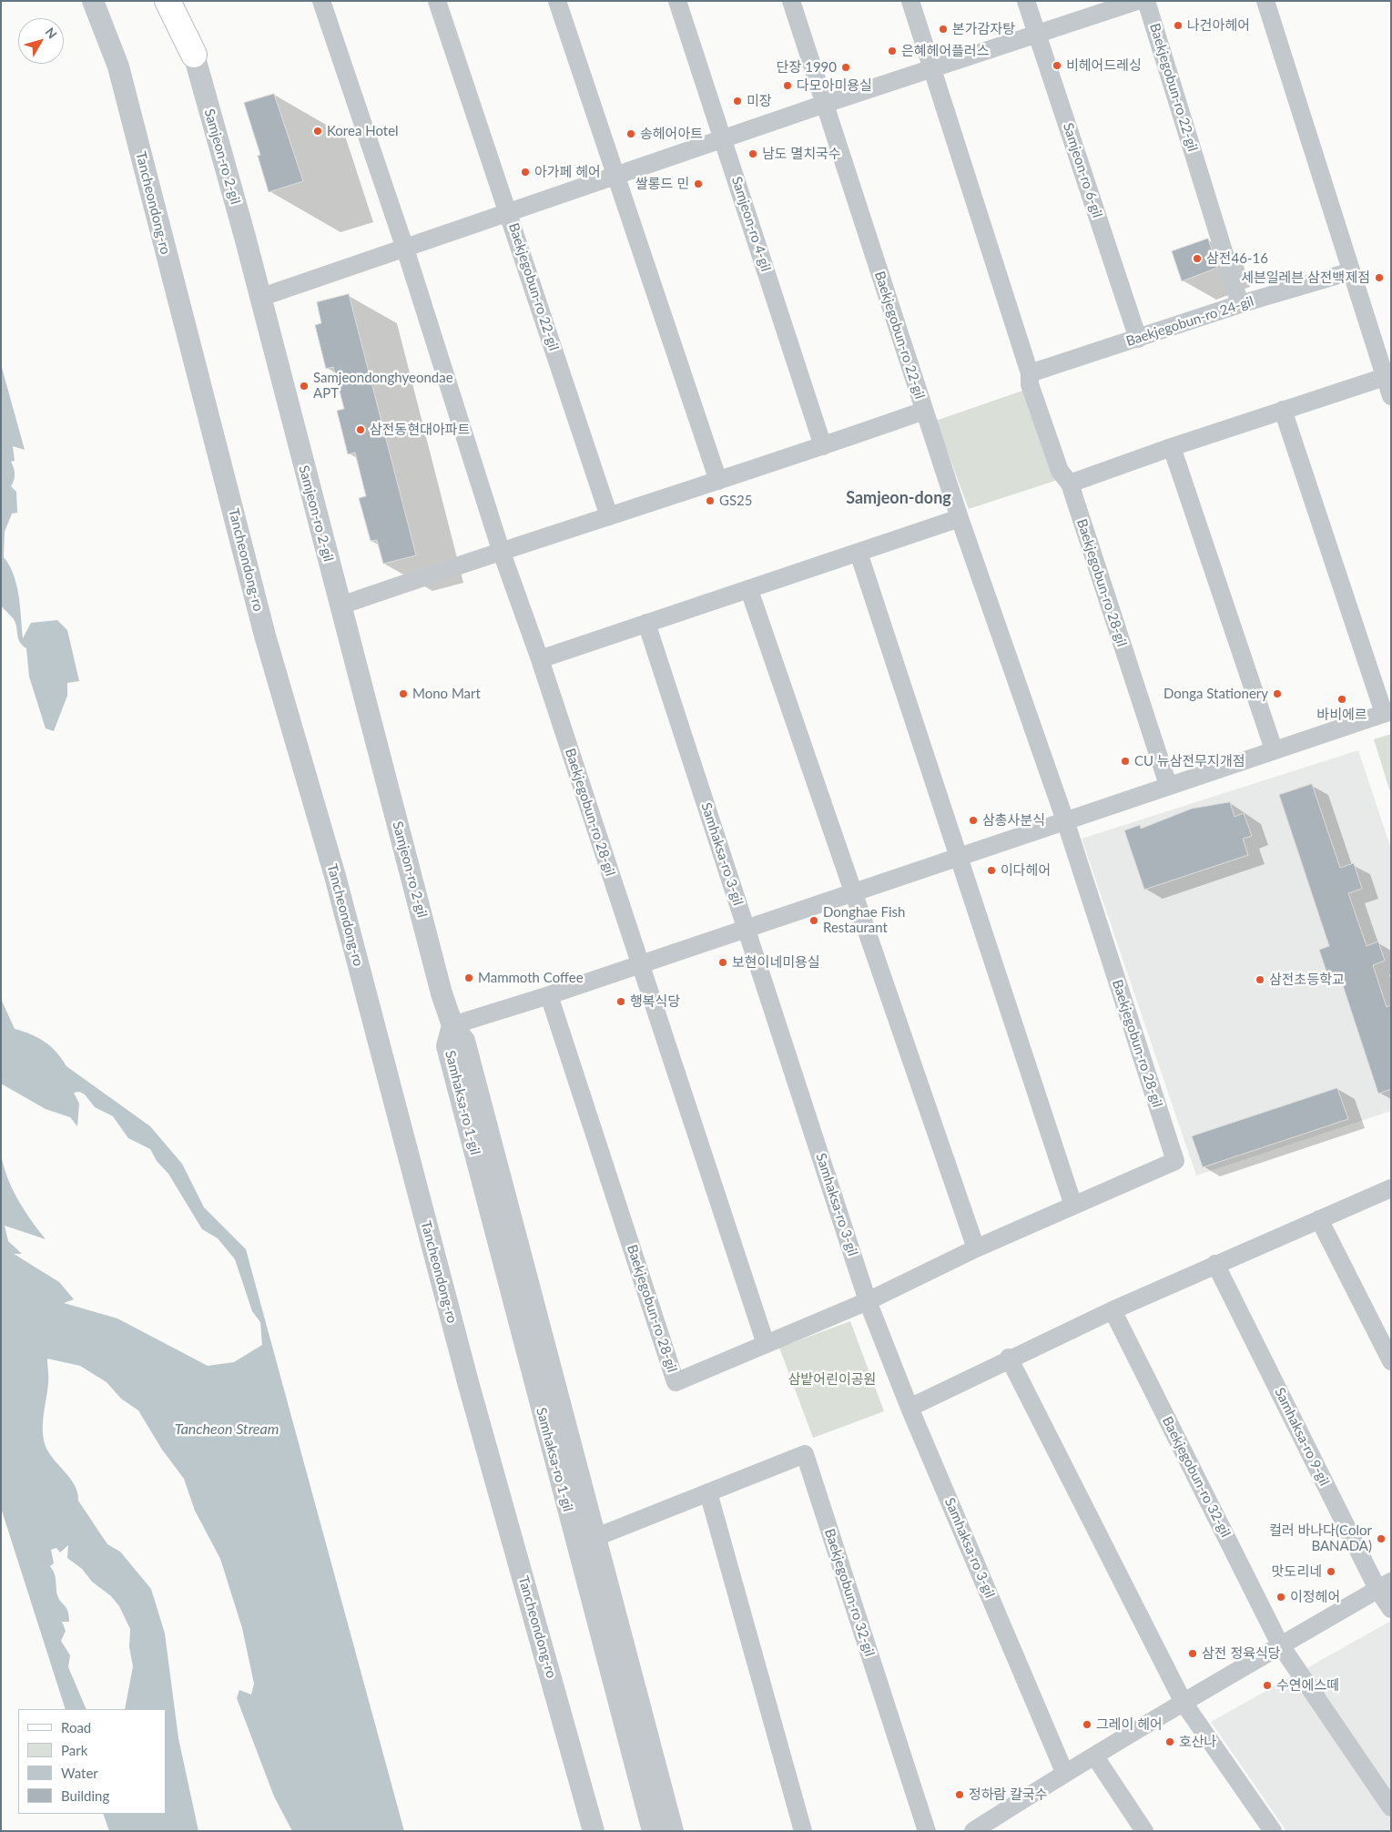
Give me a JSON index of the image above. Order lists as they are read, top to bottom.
{
  "streets": {
    "street": [
      "Baekjegobun-ro 22-gil",
      "Samjeon-ro 2-gil",
      "Samjeon-ro 6-gil",
      "Tancheondong-ro",
      "Samjeon-ro 4-gil",
      "Baekjegobun-ro 24-gil",
      "Baekjegobun-ro 28-gil",
      "Samhaksa-ro 3-gil",
      "Samhaksa-ro 1-gil",
      "Samhaksa-ro 9-gil",
      "Baekjegobun-ro 32-gil"
    ]
  },
  "crossings": [
    ["Baekjegobun-ro 22-gil", "Samjeon-ro 2-gil"],
    ["Baekjegobun-ro 22-gil", "Samjeon-ro 6-gil"],
    ["Baekjegobun-ro 22-gil", "Samjeon-ro 4-gil"],
    ["Baekjegobun-ro 22-gil", "Baekjegobun-ro 24-gil"],
    ["Baekjegobun-ro 22-gil", "Baekjegobun-ro 28-gil"],
    ["Samjeon-ro 2-gil", "Samhaksa-ro 1-gil"],
    ["Samjeon-ro 6-gil", "Baekjegobun-ro 24-gil"],
    ["Baekjegobun-ro 28-gil", "Samhaksa-ro 3-gil"],
    ["Samhaksa-ro 1-gil", "Baekjegobun-ro 32-gil"]
  ],
  "districts": ["Samjeon-dong"],
  "water": ["Tancheon Stream"],
  "parks": ["삼밭어린이공원"],
  "places": [
    "나건아헤어",
    "본가감자탕",
    "은혜헤어플러스",
    "비헤어드레싱",
    "단장 1990",
    "다모아미용실",
    "미장",
    "Korea Hotel",
    "송헤어아트",
    "남도 멸치국수",
    "아가페 헤어",
    "쌀롱드 민",
    "삼전46-16",
    "세븐일레븐 삼전백제점",
    "Samjeondonghyeondae APT",
    "삼전동현대아파트",
    "GS25",
    "Mono Mart",
    "Donga Stationery",
    "바비에르",
    "CU 뉴삼전무지개점",
    "삼총사분식",
    "이다헤어",
    "Donghae Fish Restaurant",
    "보현이네미용실",
    "Mammoth Coffee",
    "삼전초등학교",
    "행복식당",
    "컬러 바나다(Color BANADA)",
    "맛도리네",
    "이정헤어",
    "삼전 정육식당",
    "수연에스떼",
    "그레이 헤어",
    "호산나",
    "정하람 칼국수"
  ],
  "legend": [
    "Road",
    "Park",
    "Water",
    "Building"
  ],
  "north": "top right"
}
